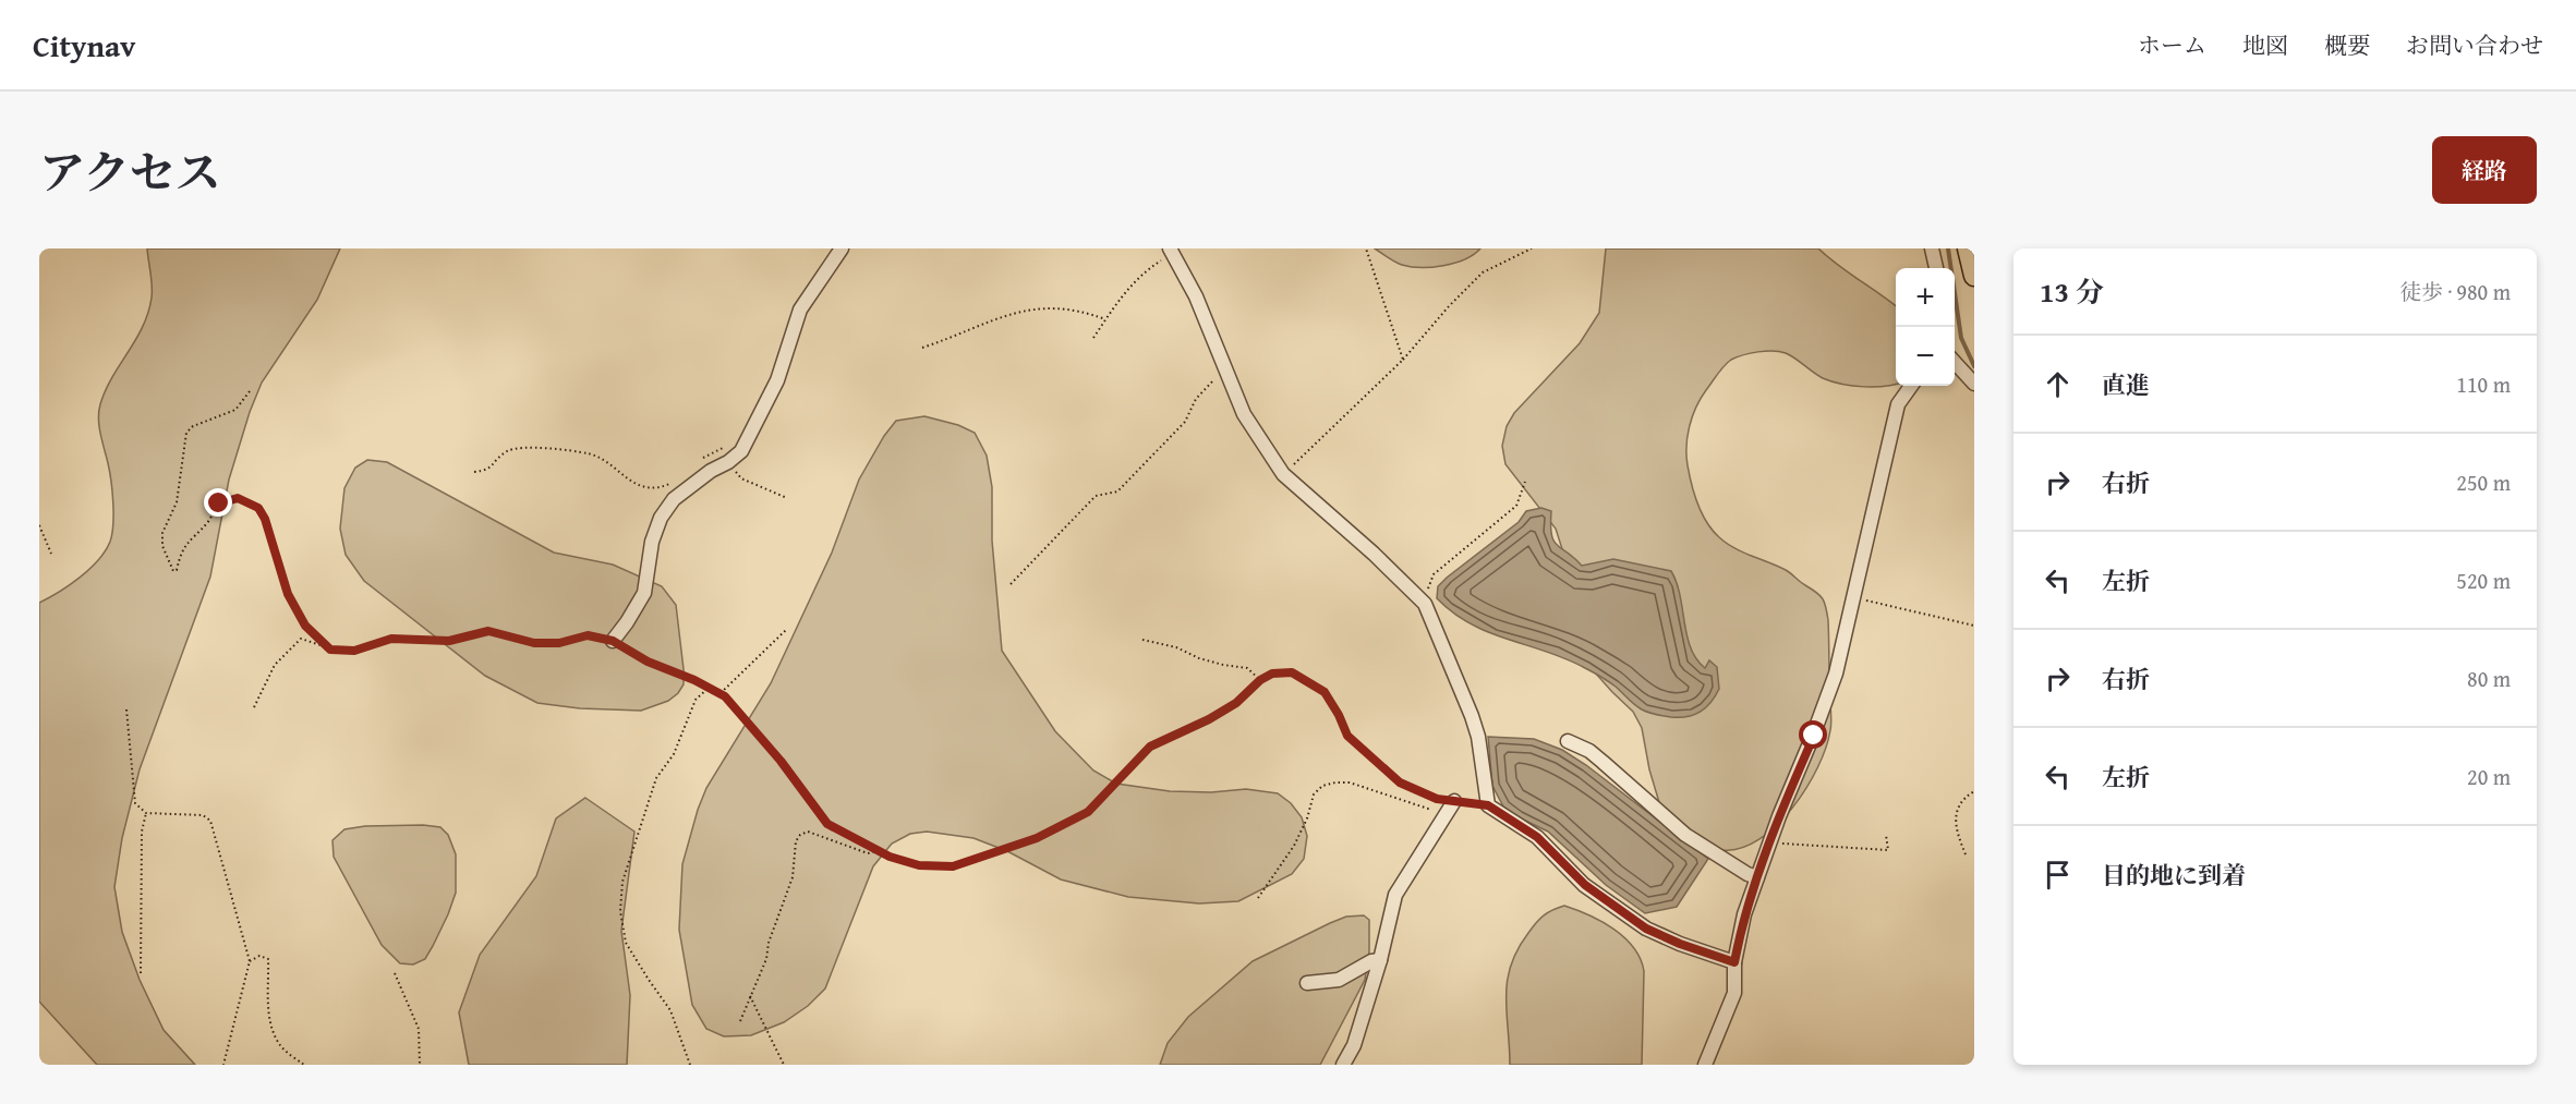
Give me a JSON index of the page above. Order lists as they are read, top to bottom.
{
  "page": {
    "header": "Citynav",
    "nav": [
      "ホーム",
      "地図",
      "概要",
      "お問い合わせ"
    ],
    "title": "アクセス",
    "buttons": "経路",
    "heading": ["13 分", "徒歩 · 980 m"],
    "map_buttons": ["+", "−"],
    "list": [
      ["直進", "110 m"],
      ["右折", "250 m"],
      ["左折", "520 m"],
      ["右折", "80 m"],
      ["左折", "20 m"],
      "目的地に到着"
    ]
  }
}
